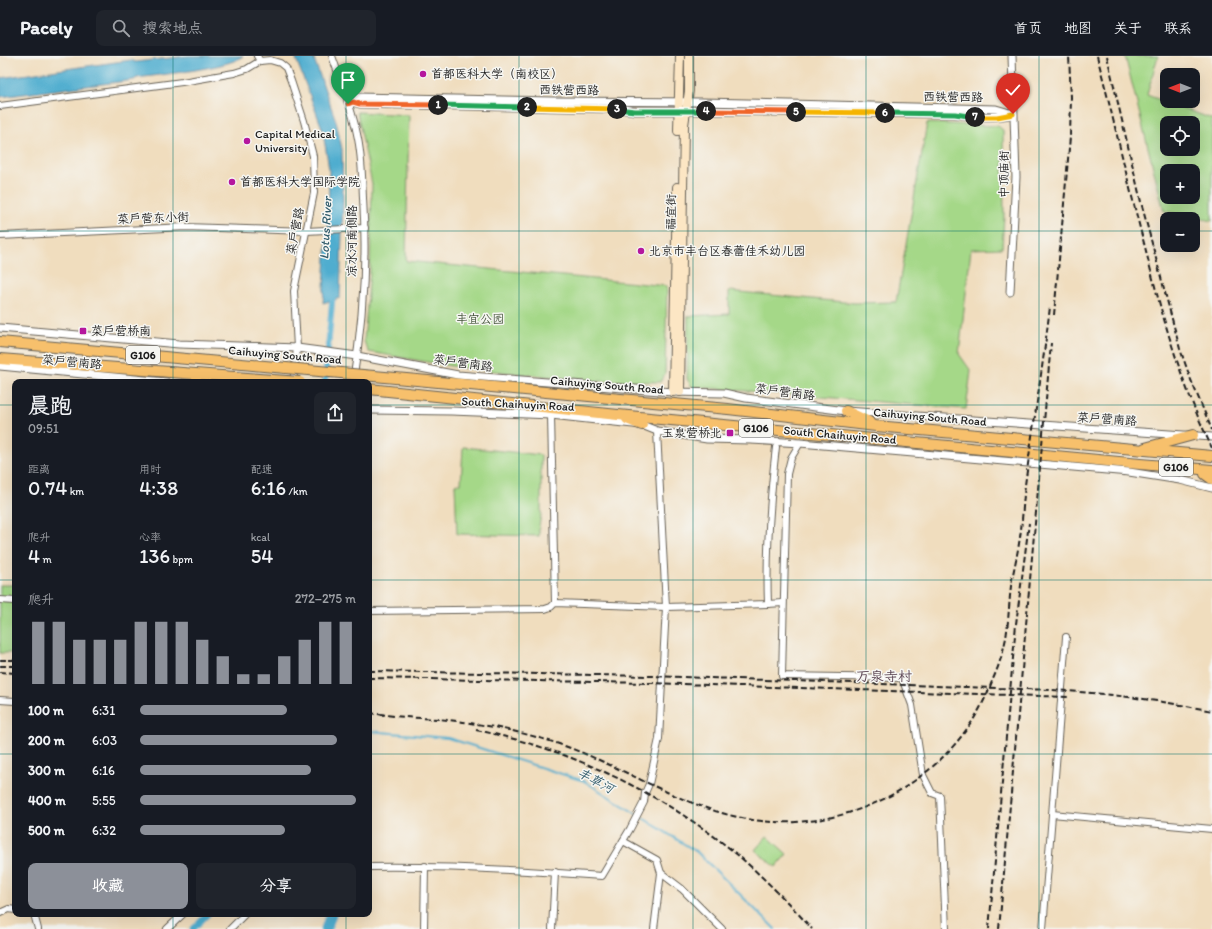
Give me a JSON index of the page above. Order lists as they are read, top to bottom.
{
  "streets": {
    "highway": ["G106", "Caihuying South Road"],
    "main road": ["福宜街"],
    "street": [
      "西铁营西路",
      "中顶庙街",
      "菜户营东小街",
      "菜户营路",
      "凉水河南侧路",
      "菜户营南路",
      "South Chaihuyin Road"
    ]
  },
  "crossings": [
    ["西铁营西路", "中顶庙街"],
    ["西铁营西路", "福宜街"],
    ["西铁营西路", "凉水河南侧路"],
    ["福宜街", "菜户营南路"],
    ["菜户营东小街", "菜户营路"],
    ["菜户营东小街", "凉水河南侧路"],
    ["菜户营路", "菜户营南路"],
    ["凉水河南侧路", "菜户营南路"],
    ["G106", "菜户营南路"]
  ],
  "districts": ["万泉寺村"],
  "water": ["Lotus River", "丰草河"],
  "parks": ["丰宜公园"],
  "places": {
    "other": [
      "首都医科大学（南校区）",
      "Capital Medical University",
      "首都医科大学国际学院",
      "北京市丰台区春蕾佳禾幼儿园"
    ],
    "transit": ["菜户营桥南", "玉泉营桥北"]
  },
  "north": "left",
  "page": {
    "header": "Pacely",
    "search": "搜索地点",
    "nav": [
      "首页",
      "地图",
      "关于",
      "联系"
    ],
    "map_buttons": ["+", "−"],
    "pins": [
      "1",
      "2",
      "3",
      "4",
      "5",
      "6",
      "7"
    ],
    "heading": ["晨跑", "09:51"],
    "stats": [
      ["距离", "0.74 km"],
      ["用时", "4:38"],
      ["配速", "6:16 /km"],
      ["爬升", "4 m"],
      ["心率", "136 bpm"],
      ["kcal", "54"]
    ],
    "chart": ["爬升", "272–275 m"],
    "list": [
      {
        "name": "100 m",
        "note": "6:31"
      },
      {
        "name": "200 m",
        "note": "6:03"
      },
      {
        "name": "300 m",
        "note": "6:16"
      },
      {
        "name": "400 m",
        "note": "5:55"
      },
      {
        "name": "500 m",
        "note": "6:32"
      }
    ],
    "buttons": ["收藏", "分享"]
  }
}
